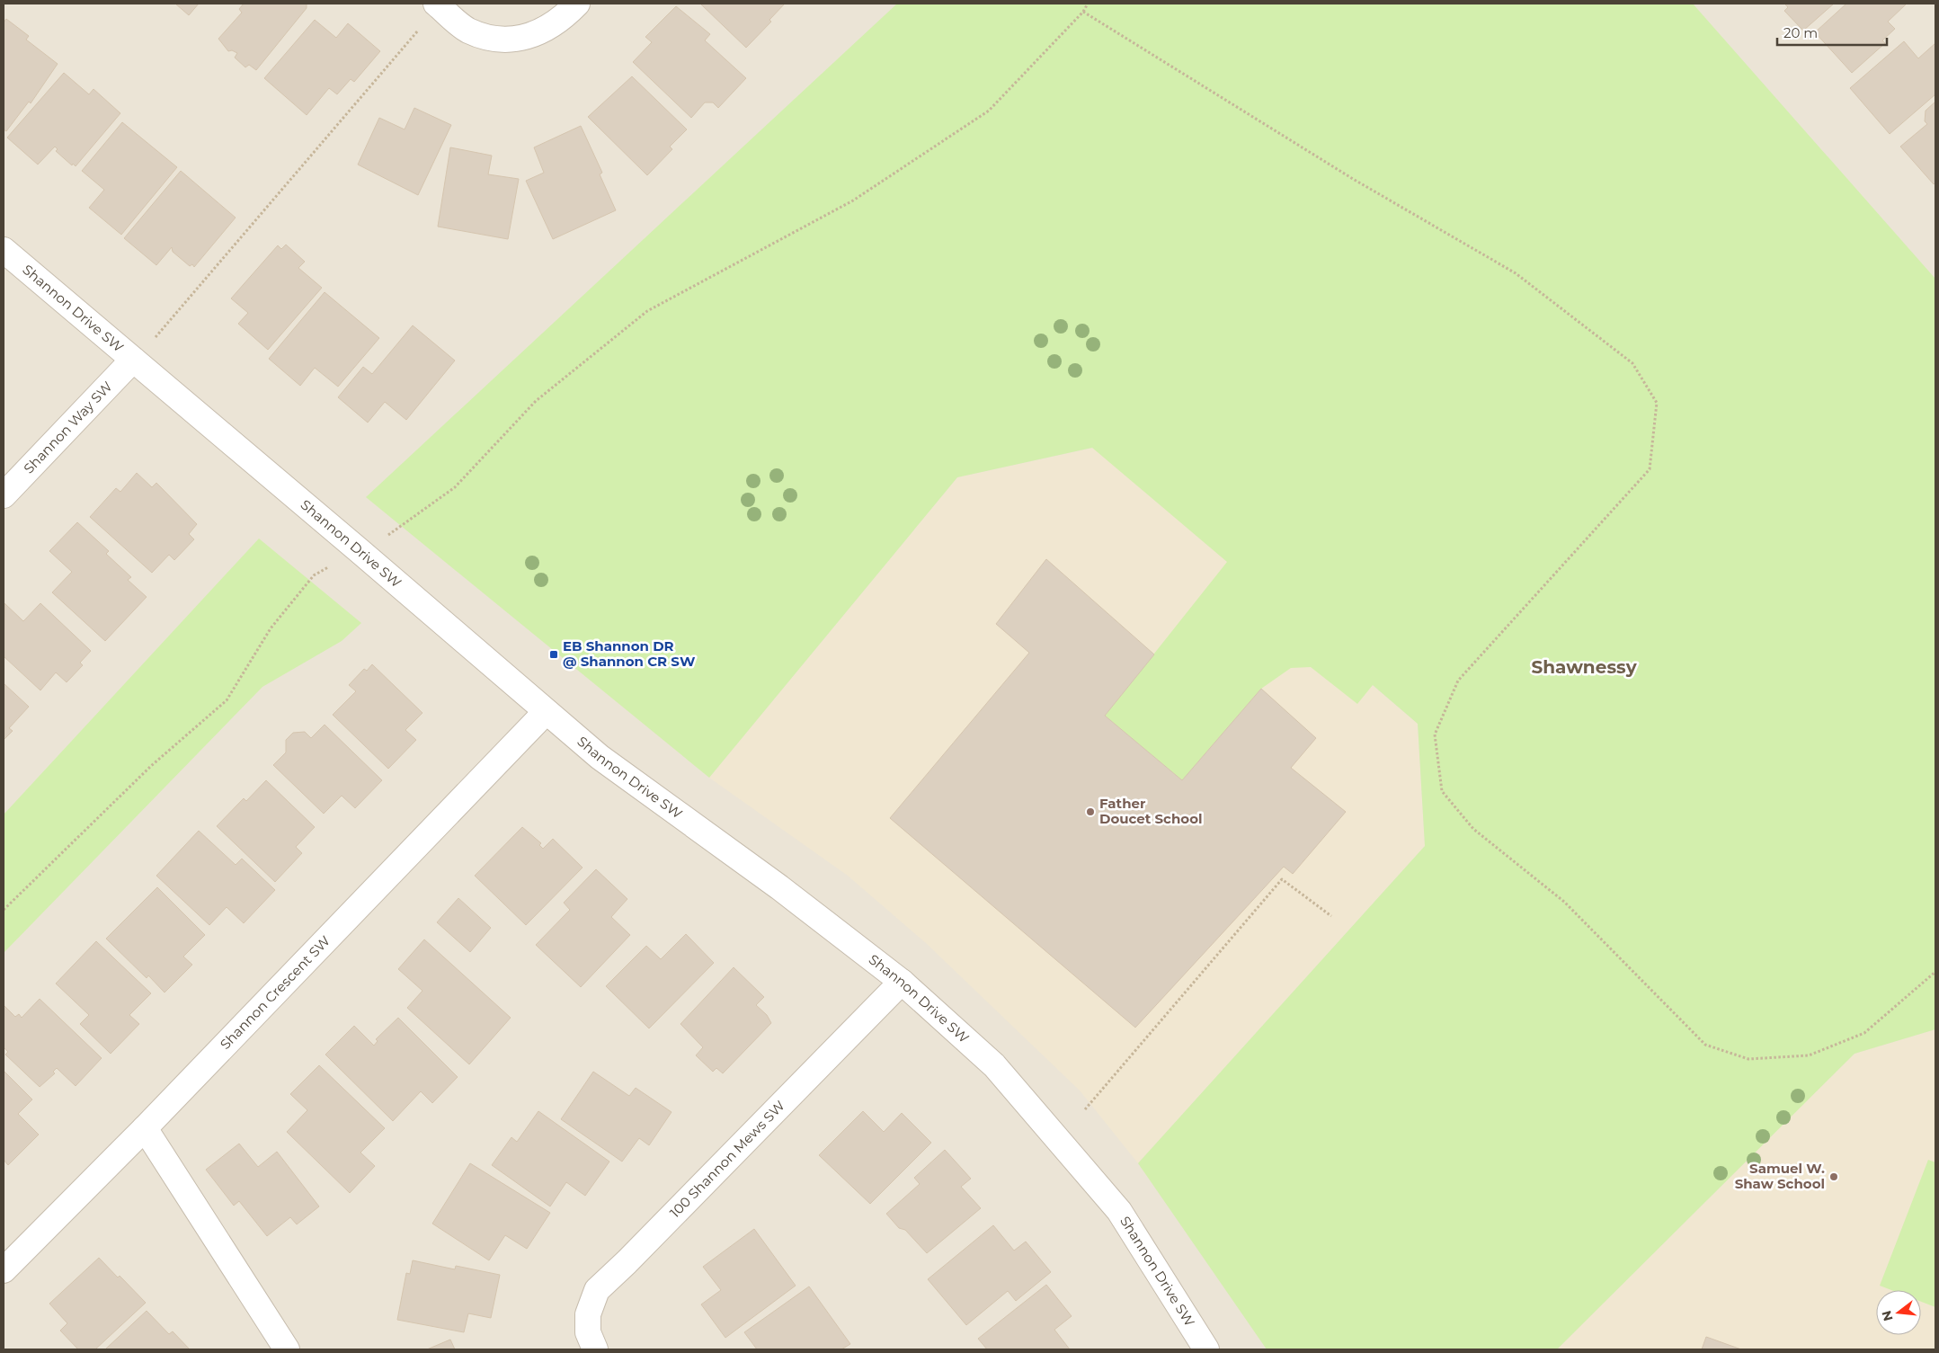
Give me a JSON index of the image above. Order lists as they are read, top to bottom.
{
  "streets": {
    "street": [
      "Shannon Drive SW",
      "Shannon Way SW",
      "Shannon Crescent SW",
      "100 Shannon Mews SW"
    ]
  },
  "crossings": [
    ["Shannon Drive SW", "Shannon Way SW"],
    ["Shannon Drive SW", "Shannon Crescent SW"],
    ["Shannon Drive SW", "100 Shannon Mews SW"]
  ],
  "districts": ["Shawnessy"],
  "places": {
    "transit": ["EB Shannon DR @ Shannon CR SW"],
    "other": ["Father Doucet School", "Samuel W. Shaw School"]
  },
  "scale_bar": "20 m",
  "north": "left"
}
